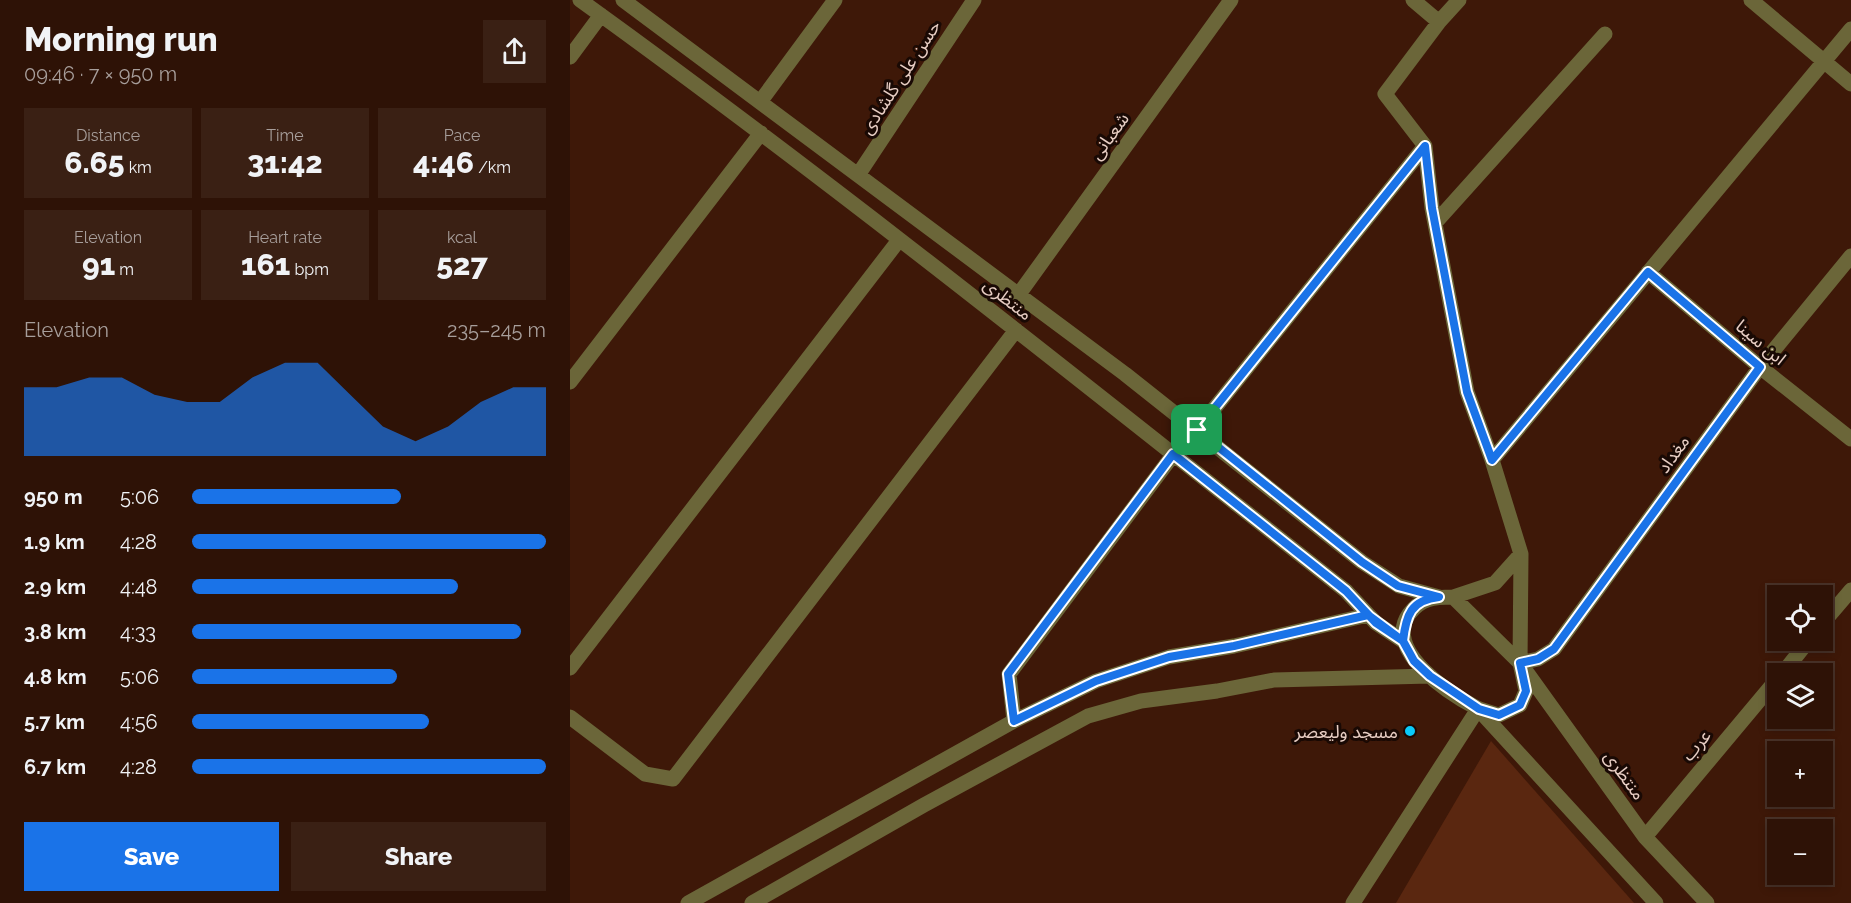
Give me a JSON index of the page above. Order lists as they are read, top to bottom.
{
  "streets": {
    "street": [
      "حسن علی گلشادی",
      "شعبانی",
      "منتظری",
      "ابن سینا",
      "مغداد",
      "عرب"
    ]
  },
  "crossings": [
    ["حسن علی گلشادی", "منتظری"],
    ["شعبانی", "منتظری"],
    ["منتظری", "مغداد"],
    ["منتظری", "عرب"],
    ["ابن سینا", "مغداد"]
  ],
  "places": ["مسجد ولیعصر"],
  "page": {
    "heading": ["Morning run", "09:46 · 7 × 950 m"],
    "stats": [
      ["Distance", "6.65 km"],
      ["Time", "31:42"],
      ["Pace", "4:46 /km"],
      ["Elevation", "91 m"],
      ["Heart rate", "161 bpm"],
      ["kcal", "527"]
    ],
    "chart": ["Elevation", "235–245 m"],
    "list": [
      {
        "name": "950 m",
        "note": "5:06"
      },
      {
        "name": "1.9 km",
        "note": "4:28"
      },
      {
        "name": "2.9 km",
        "note": "4:48"
      },
      {
        "name": "3.8 km",
        "note": "4:33"
      },
      {
        "name": "4.8 km",
        "note": "5:06"
      },
      {
        "name": "5.7 km",
        "note": "4:56"
      },
      {
        "name": "6.7 km",
        "note": "4:28"
      }
    ],
    "map_buttons": ["+", "−"],
    "buttons": ["Save", "Share"]
  }
}
